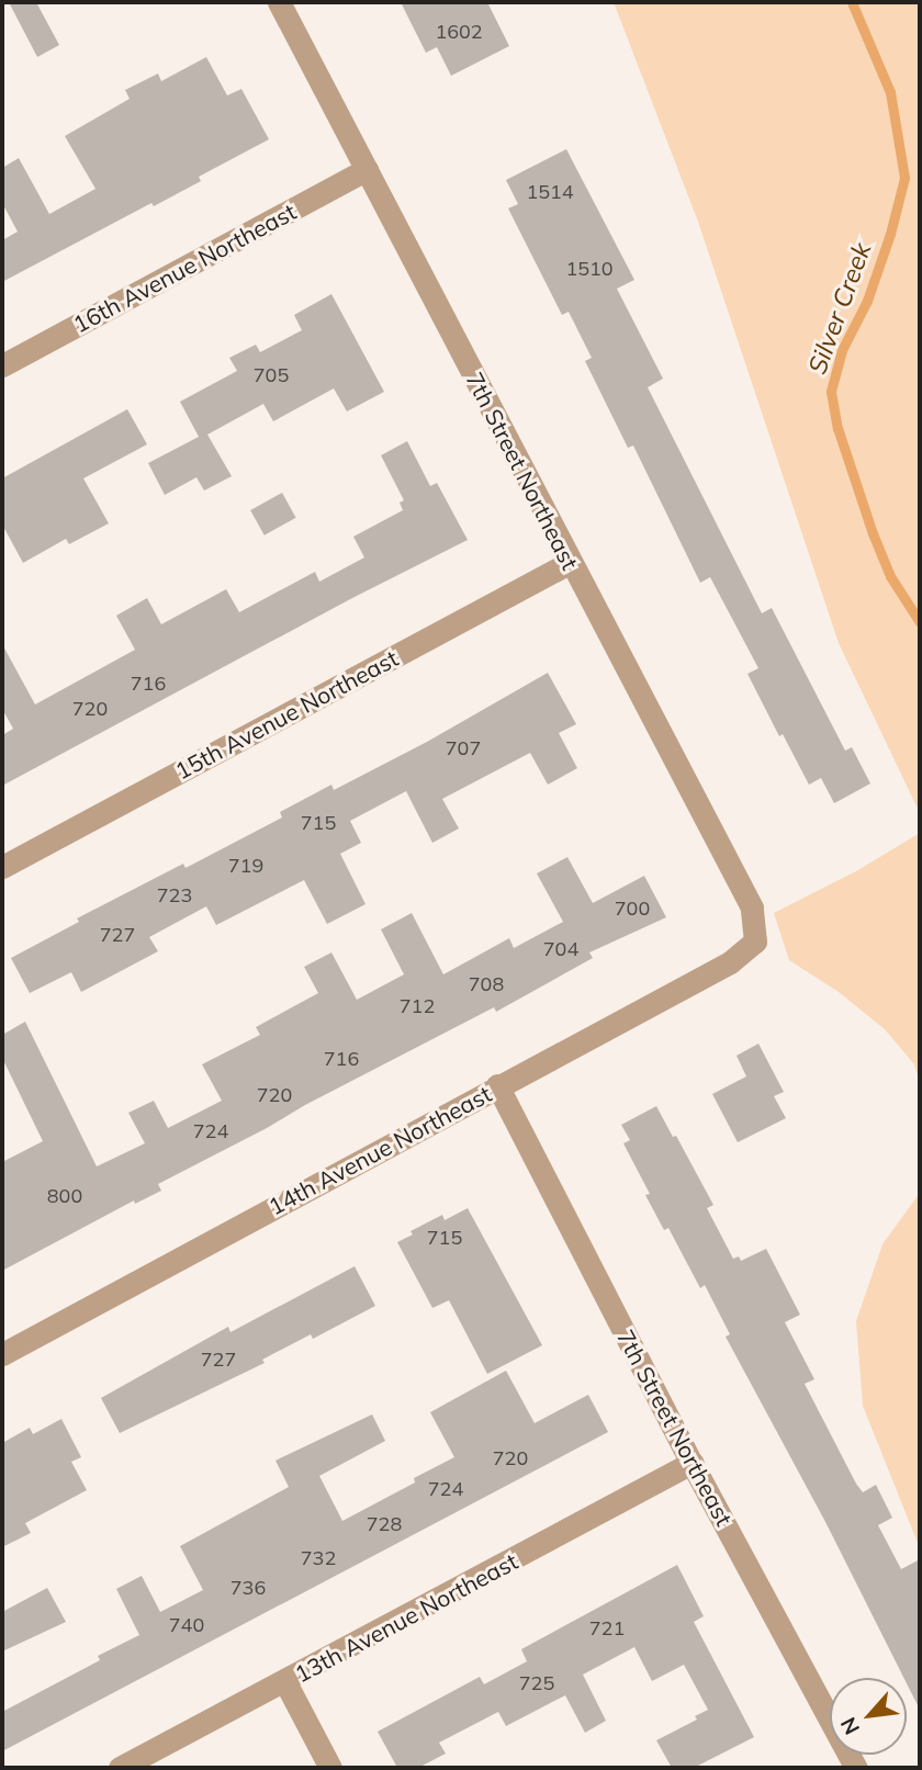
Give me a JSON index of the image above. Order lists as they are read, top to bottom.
{
  "streets": {
    "street": [
      "16th Avenue Northeast",
      "7th Street Northeast",
      "15th Avenue Northeast",
      "14th Avenue Northeast",
      "13th Avenue Northeast"
    ]
  },
  "crossings": [
    ["16th Avenue Northeast", "7th Street Northeast"],
    ["7th Street Northeast", "15th Avenue Northeast"],
    ["7th Street Northeast", "14th Avenue Northeast"],
    ["7th Street Northeast", "13th Avenue Northeast"]
  ],
  "water": ["Silver Creek"],
  "house_numbers": [
    "1602",
    "1514",
    "1510",
    "705",
    "716",
    "720",
    "707",
    "715",
    "719",
    "723",
    "700",
    "727",
    "704",
    "708",
    "712",
    "716",
    "720",
    "724",
    "800",
    "715",
    "727",
    "720",
    "724",
    "728",
    "732",
    "736",
    "740",
    "721",
    "725"
  ],
  "north": "bottom left"
}
